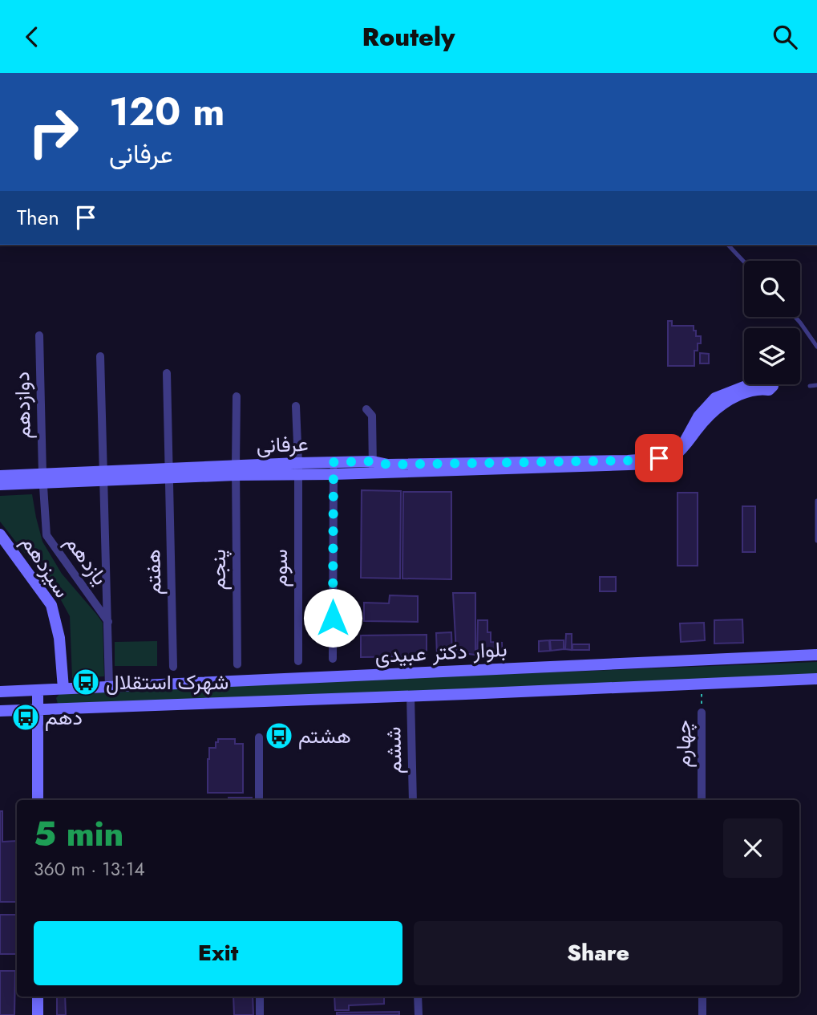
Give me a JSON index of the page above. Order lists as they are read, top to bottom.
{
  "streets": {
    "main road": ["عرفانی", "سیزدهم", "بلوار دکتر عبیدی"],
    "street": [
      "دوازدهم",
      "یازدهم",
      "سوم",
      "پنجم",
      "هفتم",
      "چهارم",
      "ششم"
    ]
  },
  "crossings": [
    ["دوازدهم", "عرفانی"],
    ["دوازدهم", "یازدهم"],
    ["عرفانی", "یازدهم"],
    ["عرفانی", "سوم"],
    ["عرفانی", "پنجم"],
    ["عرفانی", "هفتم"],
    ["سیزدهم", "بلوار دکتر عبیدی"],
    ["بلوار دکتر عبیدی", "چهارم"],
    ["بلوار دکتر عبیدی", "ششم"]
  ],
  "places": {
    "bus stop": ["شهرک استقلال", "دهم", "هشتم"]
  },
  "page": {
    "header": "Routely",
    "turn": ["120 m", "عرفانی"],
    "then": "Then",
    "heading": ["5 min", "360 m · 13:14"],
    "buttons": ["Exit", "Share"]
  }
}
